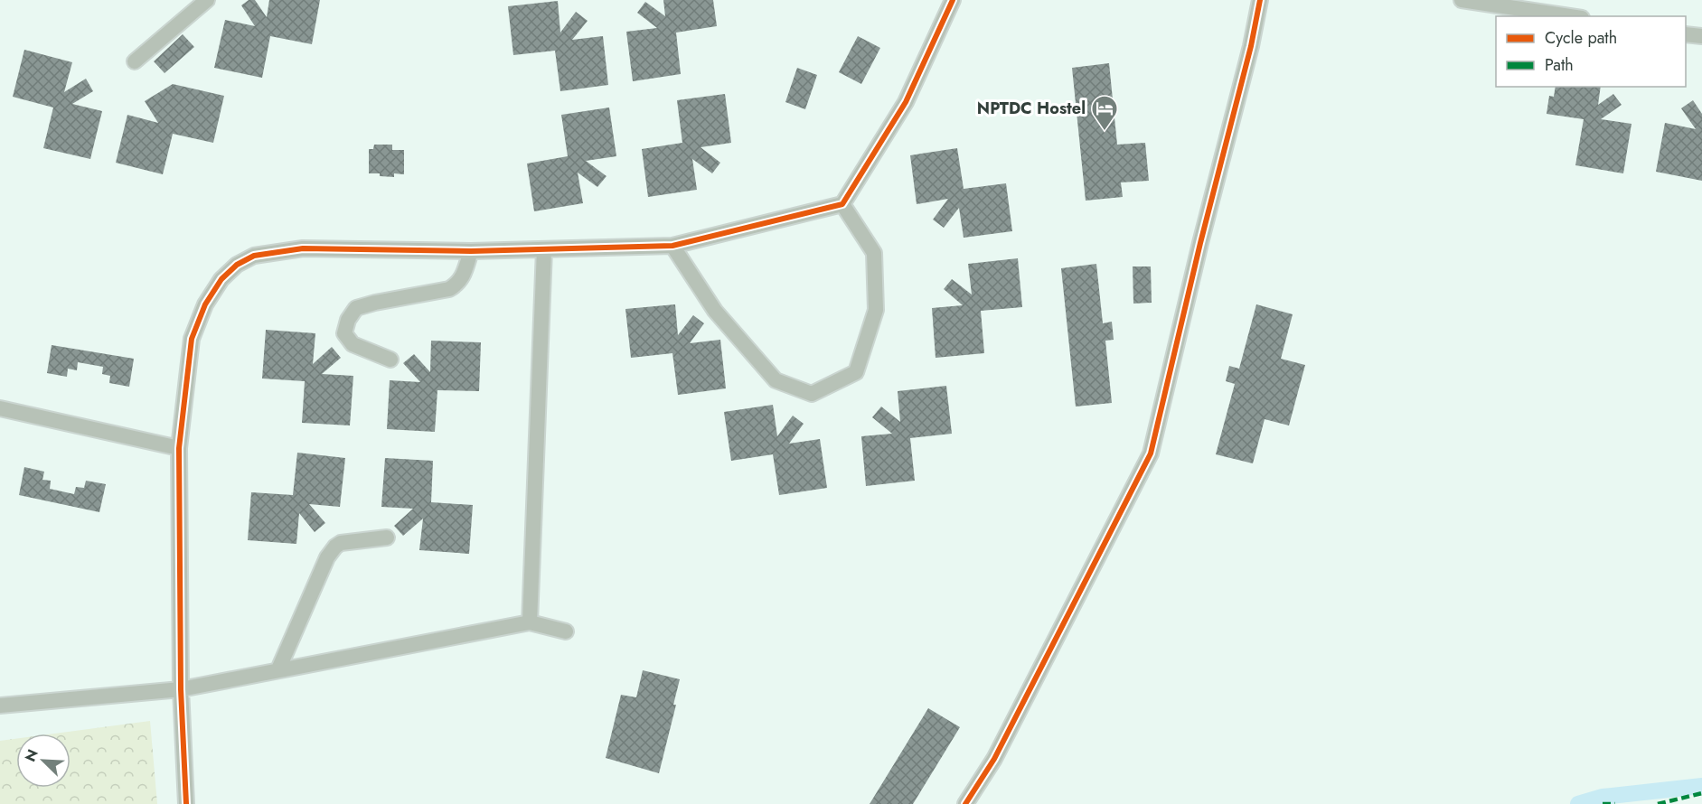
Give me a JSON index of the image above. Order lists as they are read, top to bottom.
{
  "places": {
    "hotel": ["NPTDC Hostel"]
  },
  "legend": ["Cycle path", "Path"],
  "north": "top left"
}
